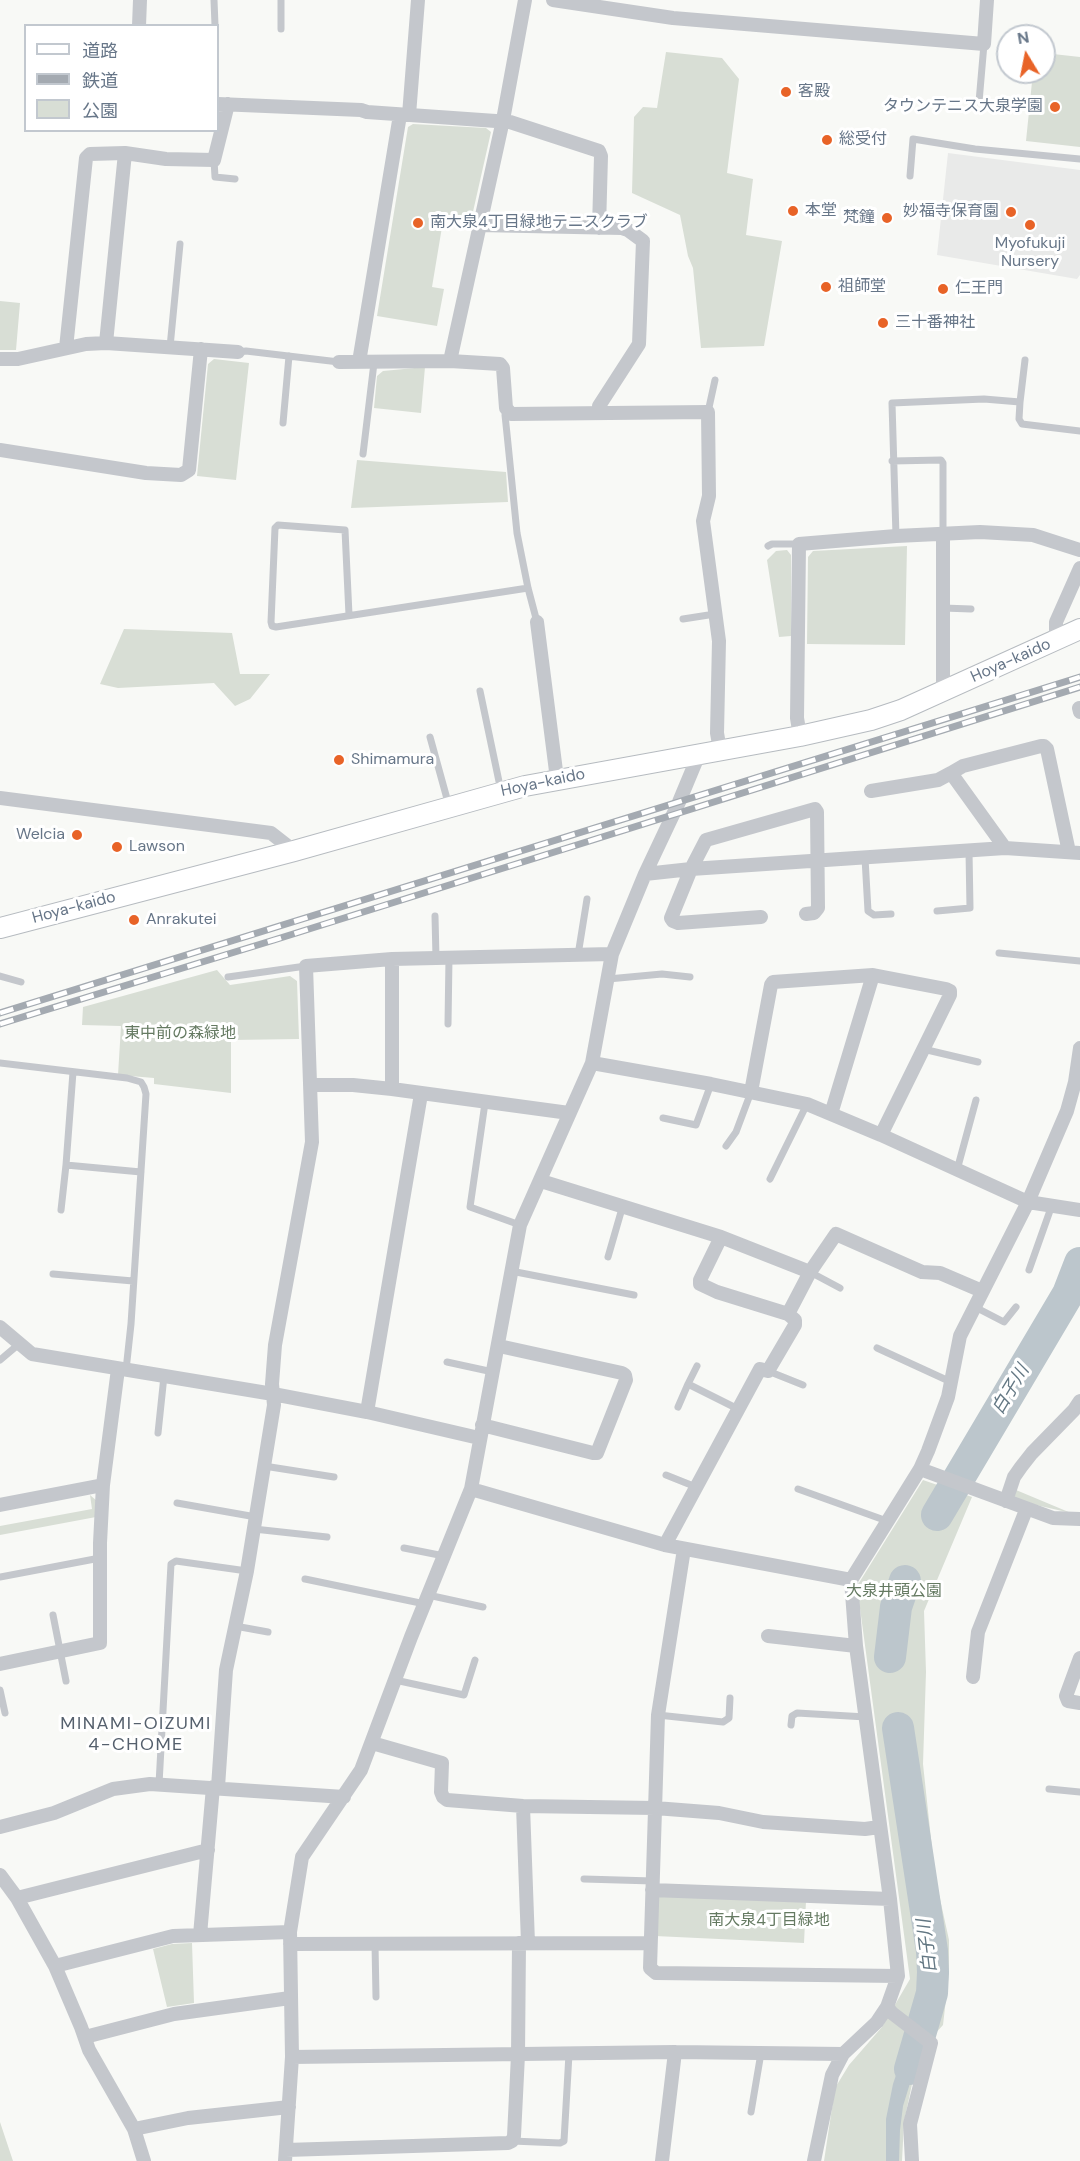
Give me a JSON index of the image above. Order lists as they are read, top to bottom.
{
  "streets": {
    "main road": ["Hoya-kaido"]
  },
  "districts": ["MINAMI-OIZUMI 4-CHOME"],
  "water": ["白子川"],
  "parks": ["東中前の森緑地", "大泉井頭公園", "南大泉4丁目緑地"],
  "places": [
    "客殿",
    "タウンテニス大泉学園",
    "総受付",
    "本堂",
    "妙福寺保育園",
    "梵鐘",
    "南大泉4丁目緑地テニスクラブ",
    "Myofukuji Nursery",
    "祖師堂",
    "仁王門",
    "三十番神社",
    "Shimamura",
    "Welcia",
    "Lawson",
    "Anrakutei"
  ],
  "legend": ["道路", "鉄道", "公園"],
  "north": "top"
}
